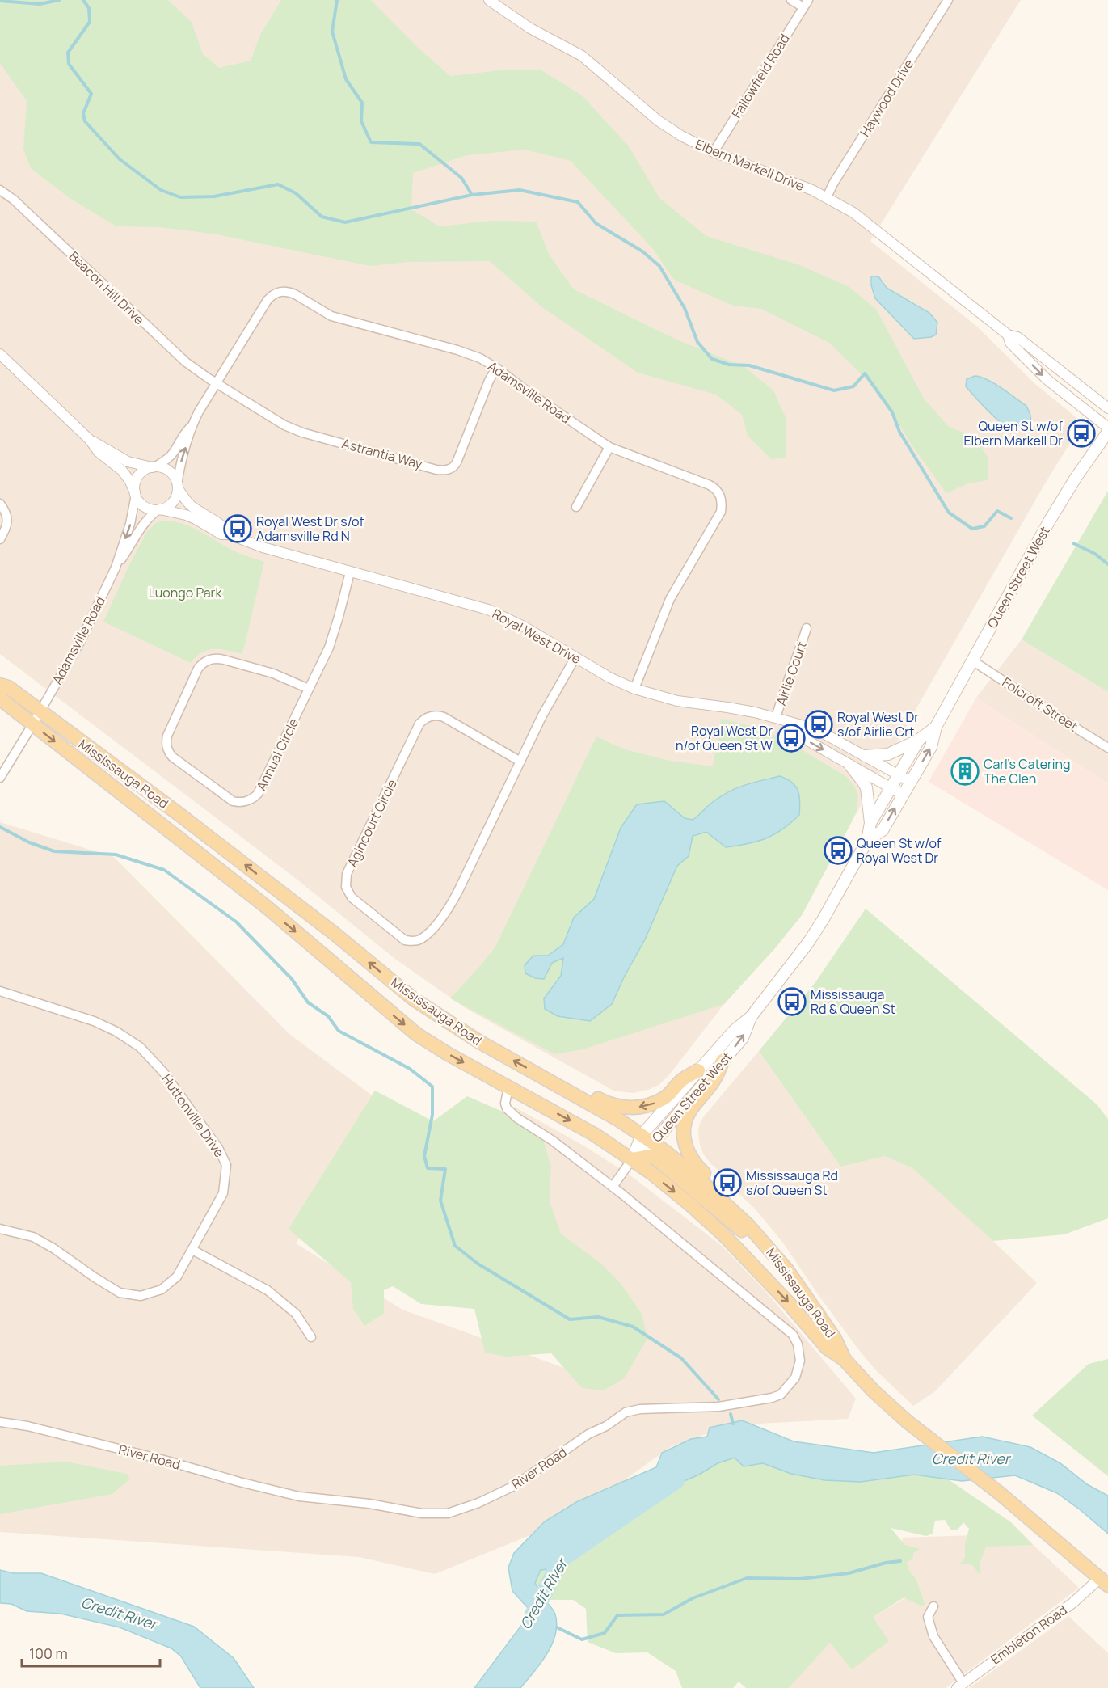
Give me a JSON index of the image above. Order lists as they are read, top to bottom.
{
  "streets": {
    "main road": ["Queen Street West", "Mississauga Road"],
    "street": [
      "Fallowfield Road",
      "Haywood Drive",
      "Elbern Markell Drive",
      "Beacon Hill Drive",
      "Adamsville Road",
      "Astrantia Way",
      "Royal West Drive",
      "Airlie Court",
      "Folcroft Street",
      "Annual Circle",
      "Agincourt Circle",
      "Huttonville Drive",
      "River Road",
      "Embleton Road"
    ]
  },
  "crossings": [
    ["Fallowfield Road", "Elbern Markell Drive"],
    ["Haywood Drive", "Elbern Markell Drive"],
    ["Beacon Hill Drive", "Adamsville Road"],
    ["Beacon Hill Drive", "Astrantia Way"],
    ["Adamsville Road", "Astrantia Way"],
    ["Adamsville Road", "Royal West Drive"],
    ["Adamsville Road", "Mississauga Road"],
    ["Queen Street West", "Royal West Drive"],
    ["Queen Street West", "Folcroft Street"],
    ["Queen Street West", "Mississauga Road"],
    ["Royal West Drive", "Airlie Court"],
    ["Royal West Drive", "Annual Circle"],
    ["Royal West Drive", "Agincourt Circle"],
    ["Mississauga Road", "River Road"],
    ["Mississauga Road", "Embleton Road"]
  ],
  "water": ["Credit River"],
  "parks": ["Luongo Park"],
  "places": {
    "bus stop": [
      "Queen St w/of Elbern Markell Dr",
      "Royal West Dr s/of Adamsville Rd N",
      "Royal West Dr s/of Airlie Crt",
      "Royal West Dr n/of Queen St W",
      "Queen St w/of Royal West Dr",
      "Mississauga Rd & Queen St",
      "Mississauga Rd s/of Queen St"
    ],
    "building": ["Carl's Catering The Glen"]
  },
  "scale_bar": "100 m"
}
